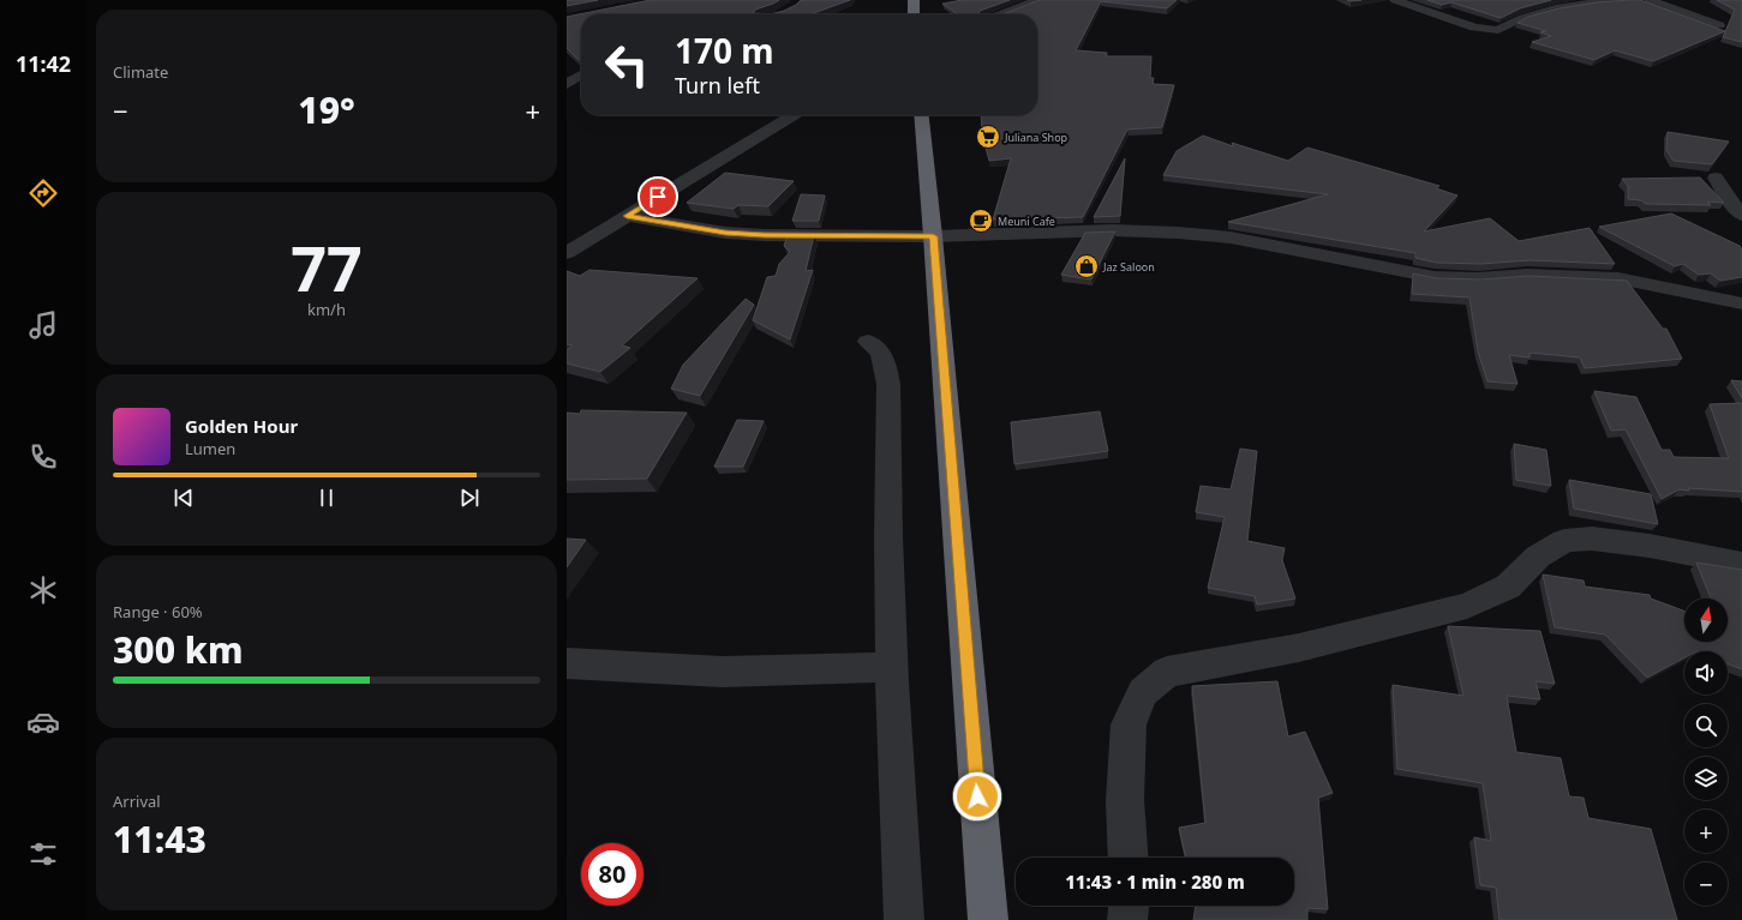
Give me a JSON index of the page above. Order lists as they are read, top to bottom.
{
  "places": {
    "supermarket": ["Juliana Shop"],
    "cafe": ["Meuni Cafe"],
    "shop": ["Jaz Saloon"]
  },
  "north": "top",
  "page": {
    "tabs": "11:42",
    "tile": [
      "Climate",
      ["77", "km/h"],
      ["Range · 60%", "300 km"],
      ["Arrival", "11:43"]
    ],
    "turn": ["170 m", "Turn left"],
    "heat": ["−", "19°", "+"],
    "song": ["Golden Hour", "Lumen"],
    "map_buttons": ["+", "−"],
    "limit": "80",
    "trip": "11:43 · 1 min · 280 m"
  }
}
